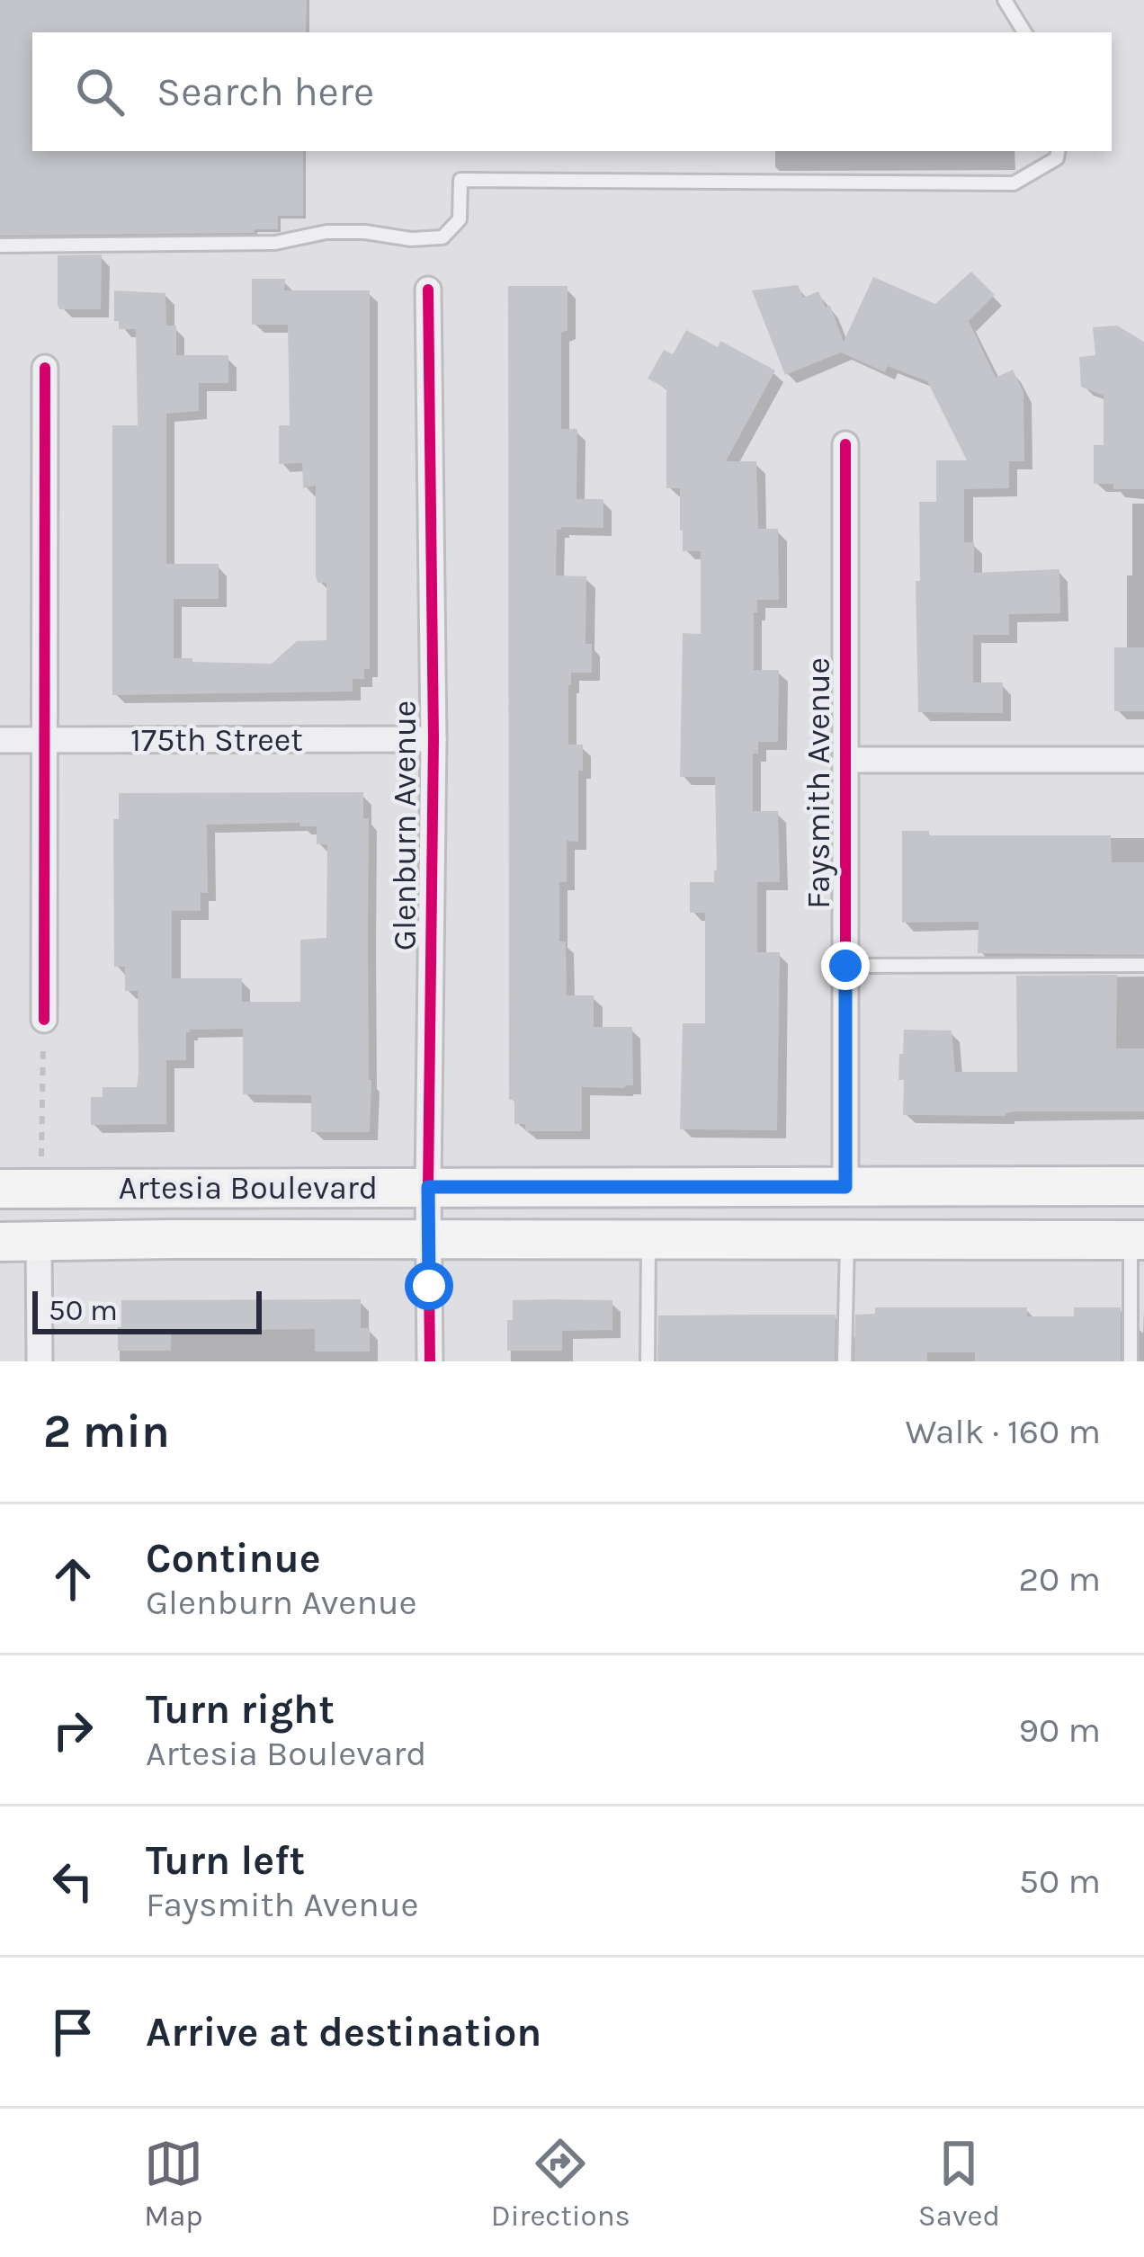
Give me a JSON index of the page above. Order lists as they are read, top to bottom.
{
  "streets": {
    "main road": ["Artesia Boulevard"],
    "street": ["175th Street", "Faysmith Avenue", "Glenburn Avenue"]
  },
  "crossings": [
    ["175th Street", "Glenburn Avenue"],
    ["Faysmith Avenue", "Artesia Boulevard"],
    ["Glenburn Avenue", "Artesia Boulevard"]
  ],
  "scale_bar": "50 m",
  "page": {
    "search": "Search here",
    "scale": "50 m",
    "heading": ["2 min", "Walk · 160 m"],
    "list": [
      ["Continue", "Glenburn Avenue", "20 m"],
      ["Turn right", "Artesia Boulevard", "90 m"],
      ["Turn left", "Faysmith Avenue", "50 m"],
      "Arrive at destination"
    ],
    "nav": ["Map", "Directions", "Saved"]
  }
}
